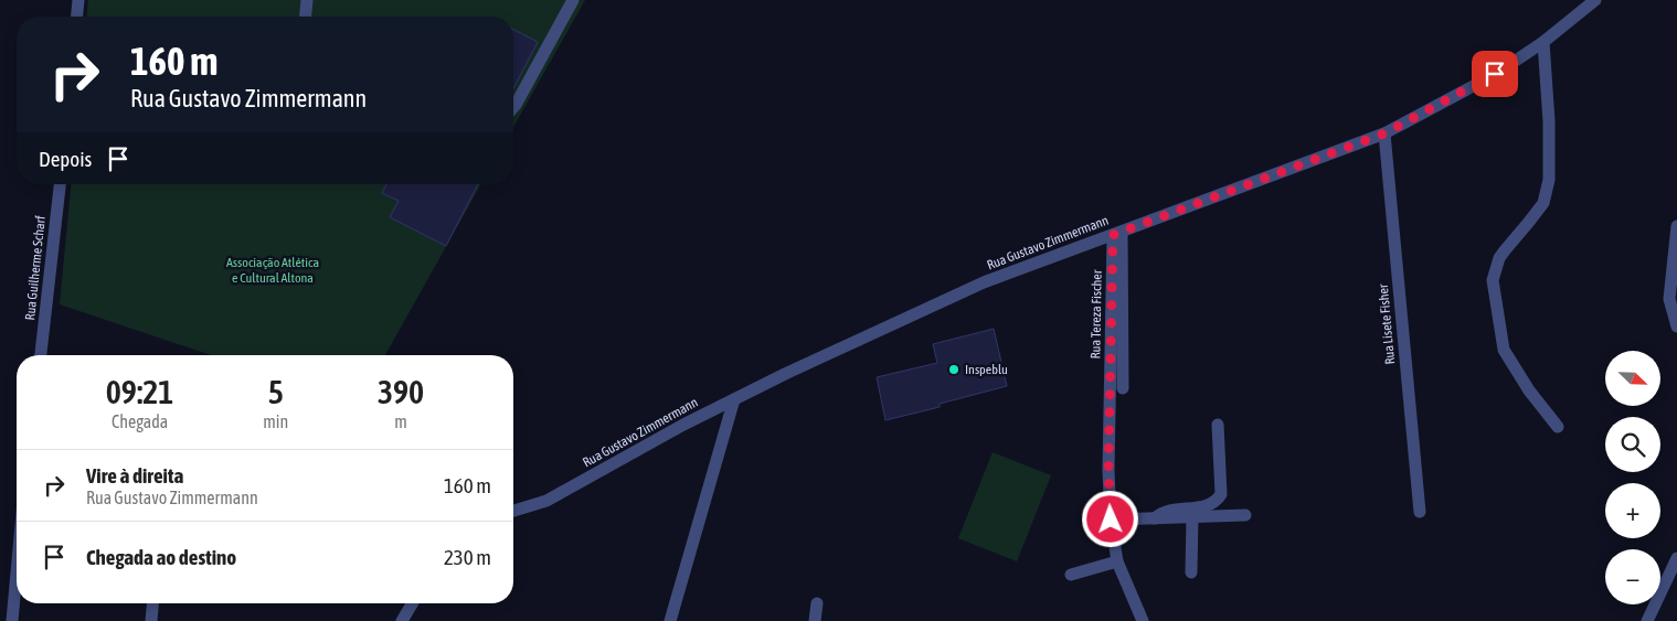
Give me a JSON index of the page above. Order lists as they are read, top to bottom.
{
  "streets": {
    "street": [
      "Rua Gustavo Zimmermann",
      "Rua Guilherme Scharf",
      "Rua Tereza Fischer",
      "Rua Lisete Fisher"
    ]
  },
  "crossings": [
    ["Rua Gustavo Zimmermann", "Rua Tereza Fischer"],
    ["Rua Gustavo Zimmermann", "Rua Lisete Fisher"]
  ],
  "parks": ["Associação Atlética e Cultural Altona"],
  "places": ["Inspeblu"],
  "north": "bottom right",
  "page": {
    "turn": ["160 m", "Rua Gustavo Zimmermann"],
    "then": "Depois",
    "map_buttons": ["+", "−"],
    "eta": [
      "09:21",
      "Chegada",
      "5",
      "min",
      "390",
      "m"
    ],
    "list": [
      {
        "name": "Vire à direita",
        "note": "Rua Gustavo Zimmermann",
        "value": "160 m"
      },
      {
        "name": "Chegada ao destino",
        "value": "230 m"
      }
    ]
  }
}
